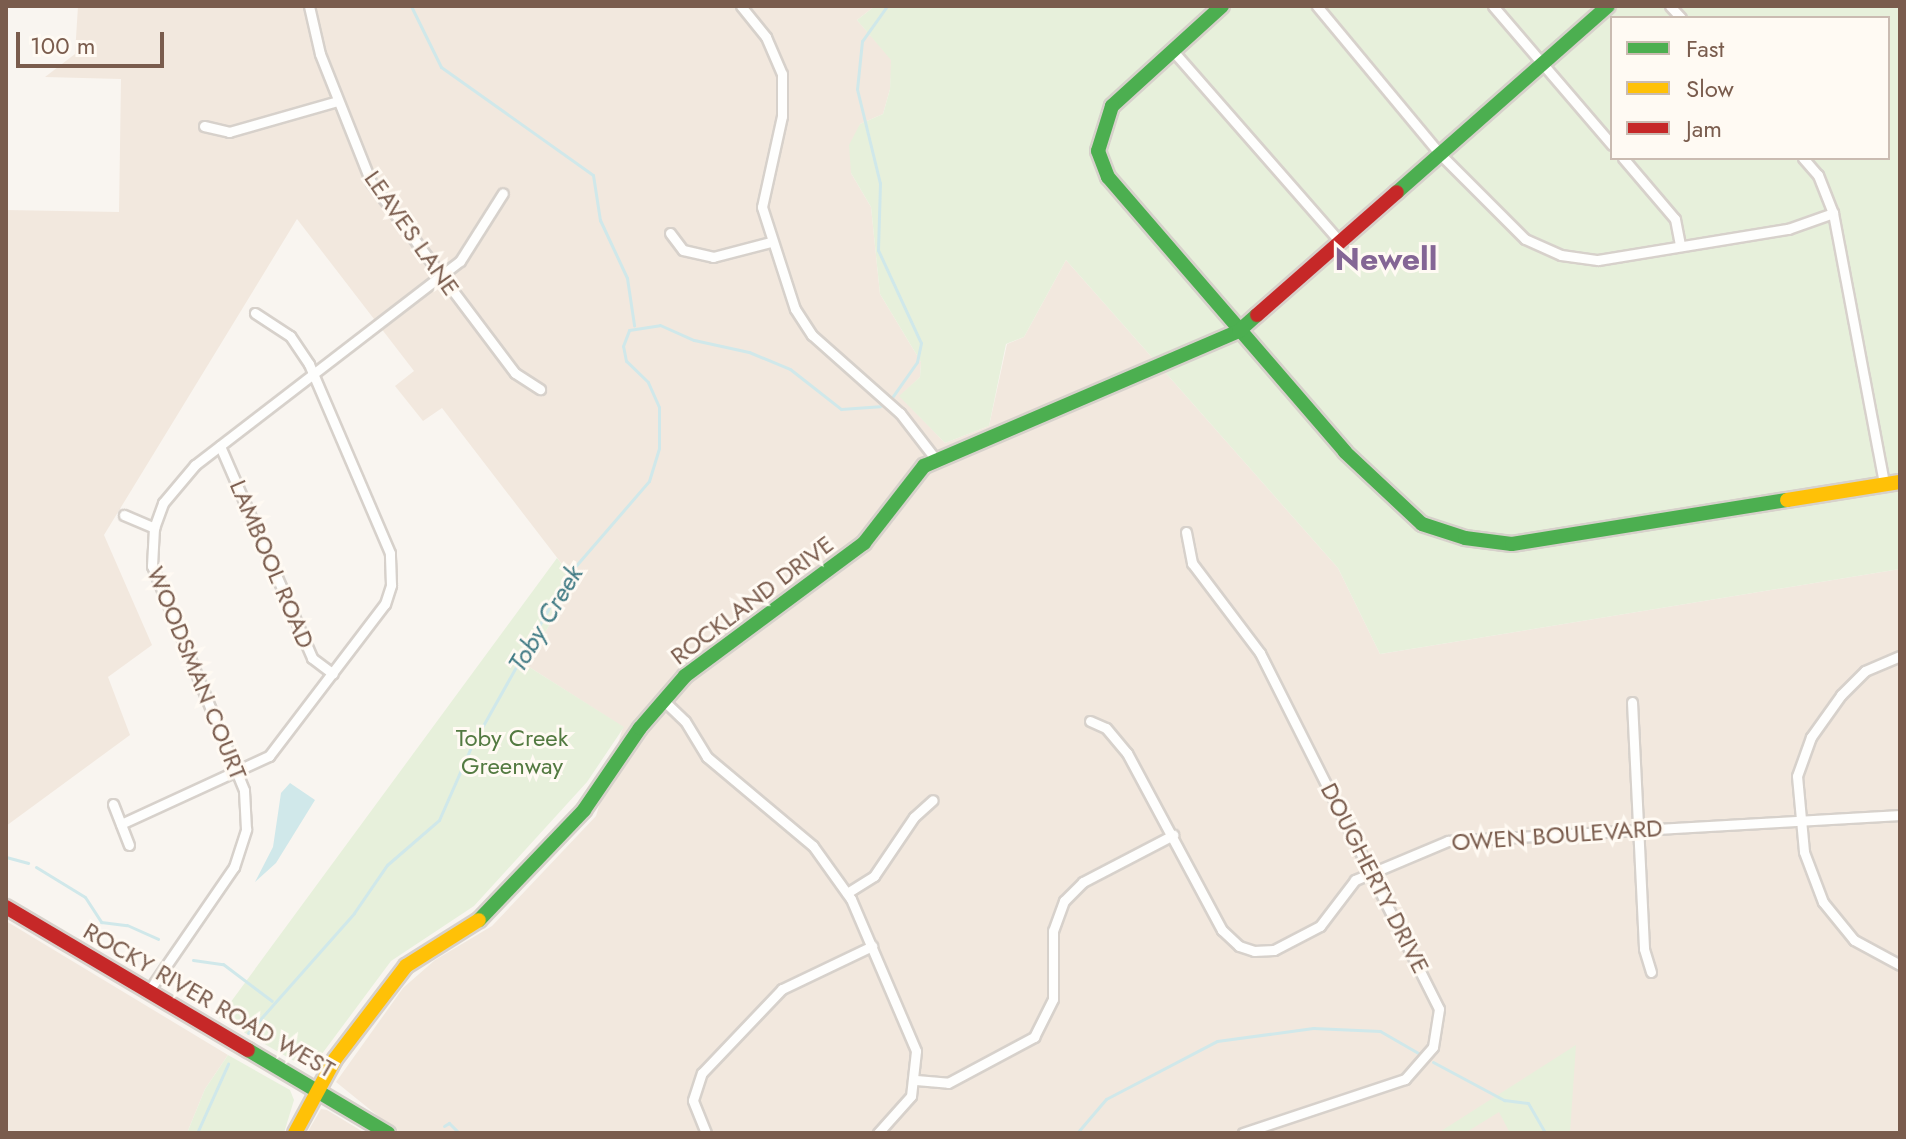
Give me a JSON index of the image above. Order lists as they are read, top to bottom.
{
  "streets": {
    "street": [
      "LEAVES LANE",
      "LAMBOOL ROAD",
      "ROCKLAND DRIVE",
      "WOODSMAN COURT",
      "OWEN BOULEVARD",
      "DOUGHERTY DRIVE",
      "ROCKY RIVER ROAD WEST"
    ]
  },
  "crossings": [
    ["LEAVES LANE", "WOODSMAN COURT"],
    ["LAMBOOL ROAD", "WOODSMAN COURT"],
    ["ROCKLAND DRIVE", "ROCKY RIVER ROAD WEST"],
    ["WOODSMAN COURT", "ROCKY RIVER ROAD WEST"],
    ["OWEN BOULEVARD", "DOUGHERTY DRIVE"]
  ],
  "districts": ["Newell"],
  "water": ["Toby Creek"],
  "parks": ["Toby Creek Greenway"],
  "legend": ["Fast", "Slow", "Jam"],
  "scale_bar": "100 m"
}
